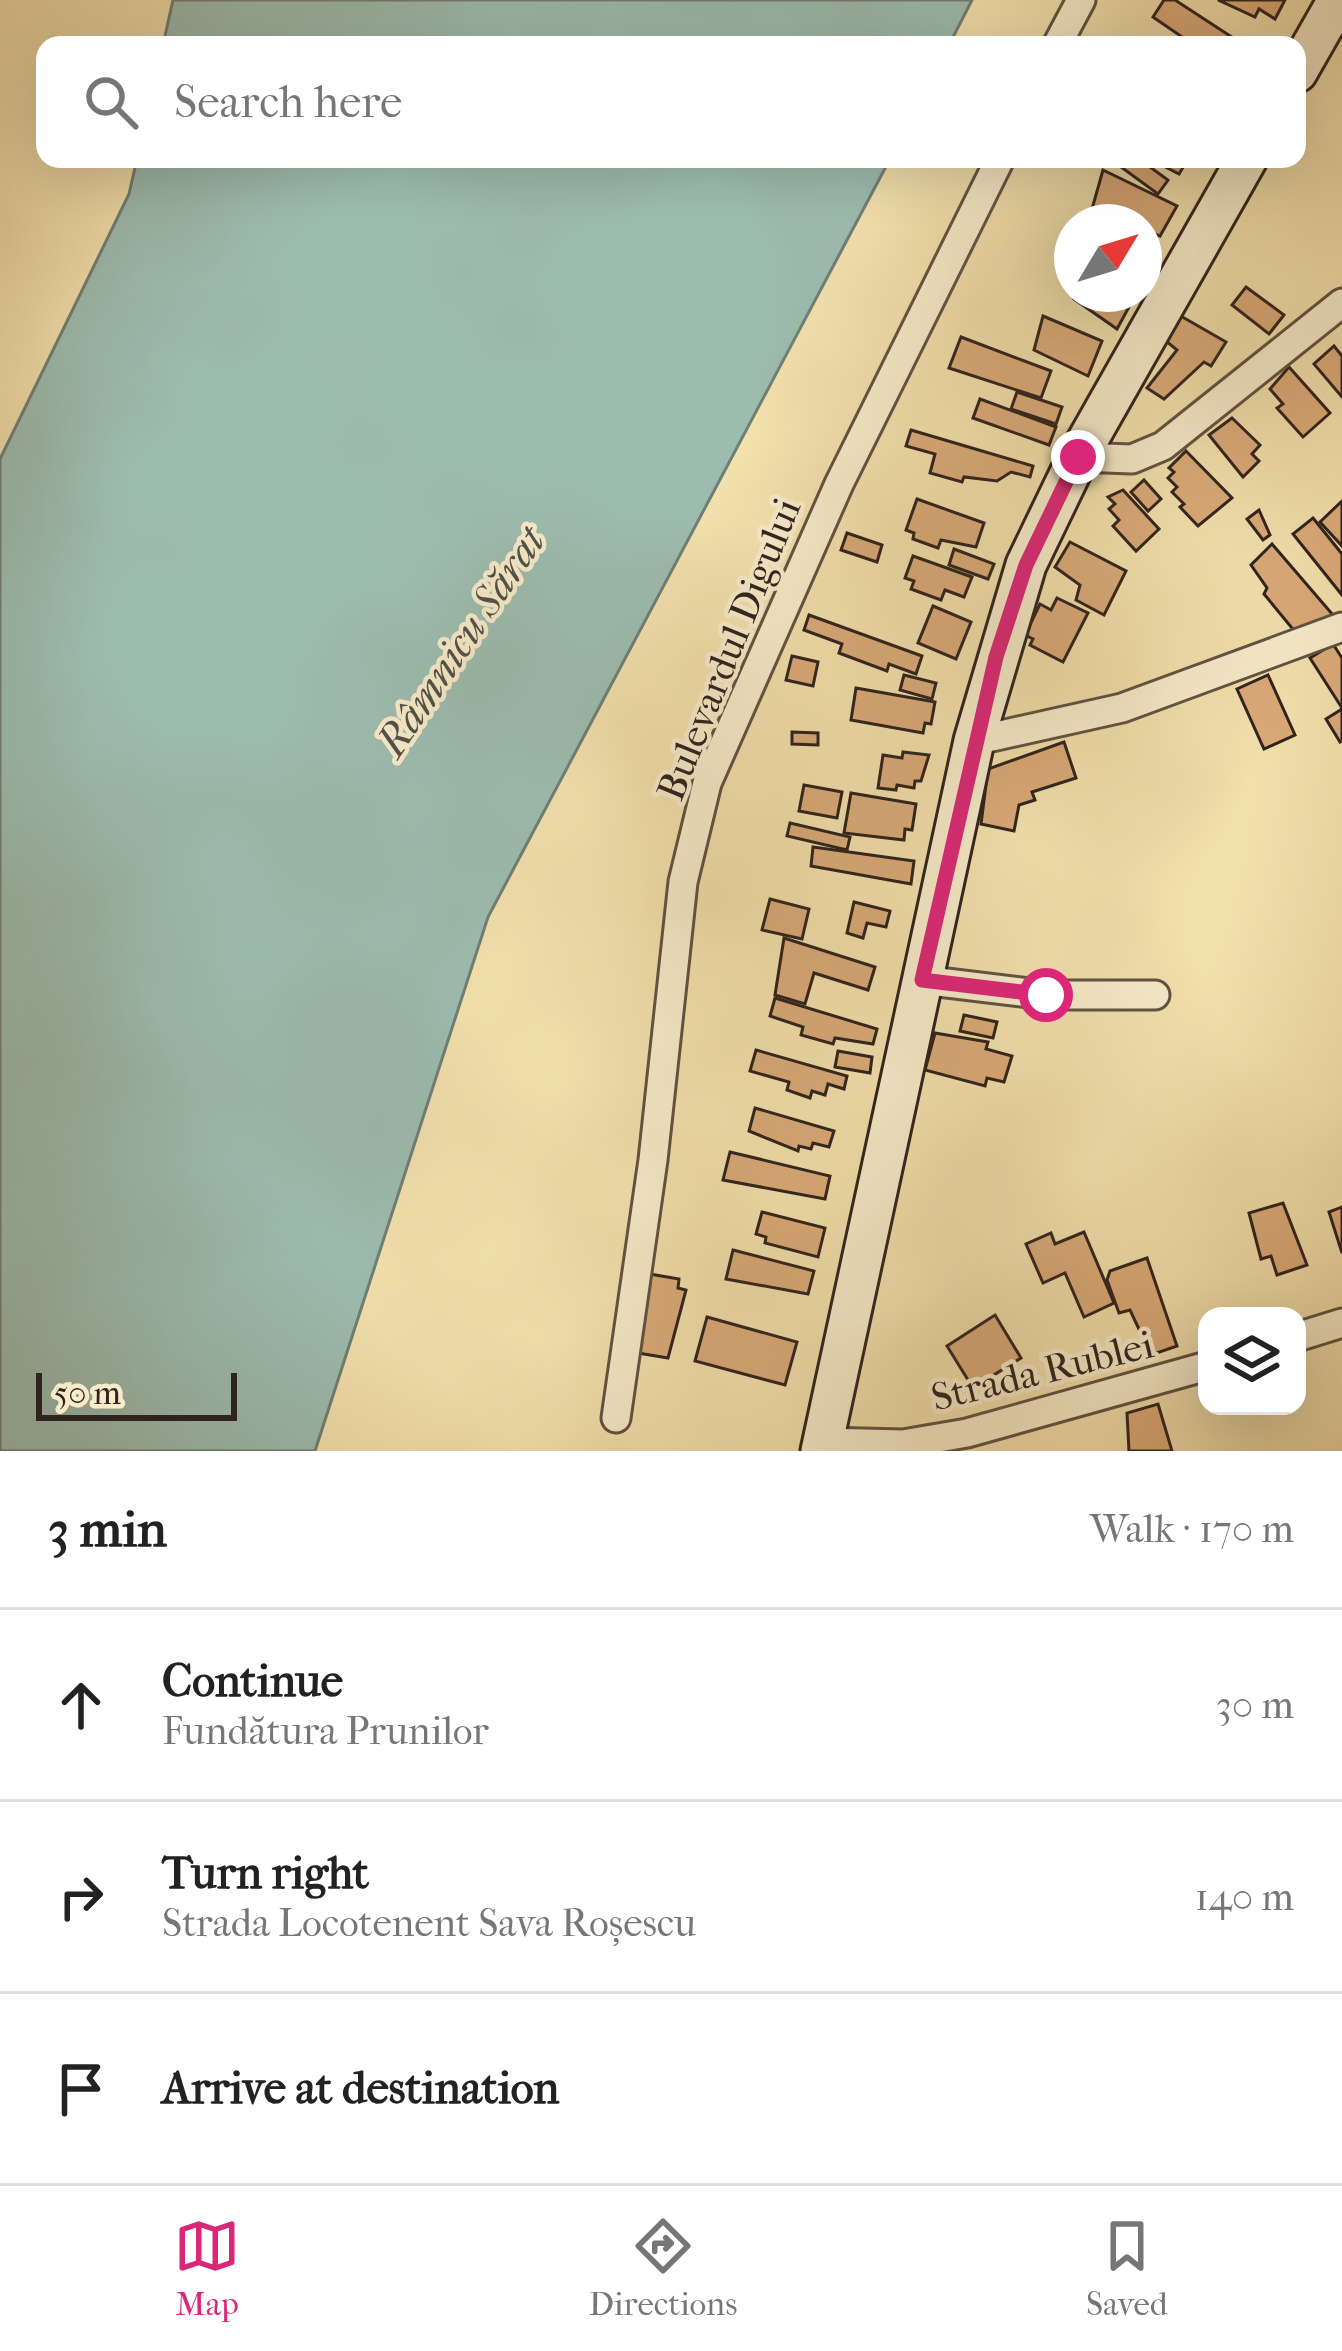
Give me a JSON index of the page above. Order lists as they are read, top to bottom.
{
  "streets": {
    "street": ["Bulevardul Digului", "Strada Rublei"]
  },
  "water": ["Râmnicu Sărat"],
  "scale_bar": "50 m",
  "north": "top right",
  "page": {
    "search": "Search here",
    "scale": "50 m",
    "heading": ["3 min", "Walk · 170 m"],
    "list": [
      ["Continue", "Fundătura Prunilor", "30 m"],
      ["Turn right", "Strada Locotenent Sava Roșescu", "140 m"],
      "Arrive at destination"
    ],
    "nav": ["Map", "Directions", "Saved"]
  }
}
